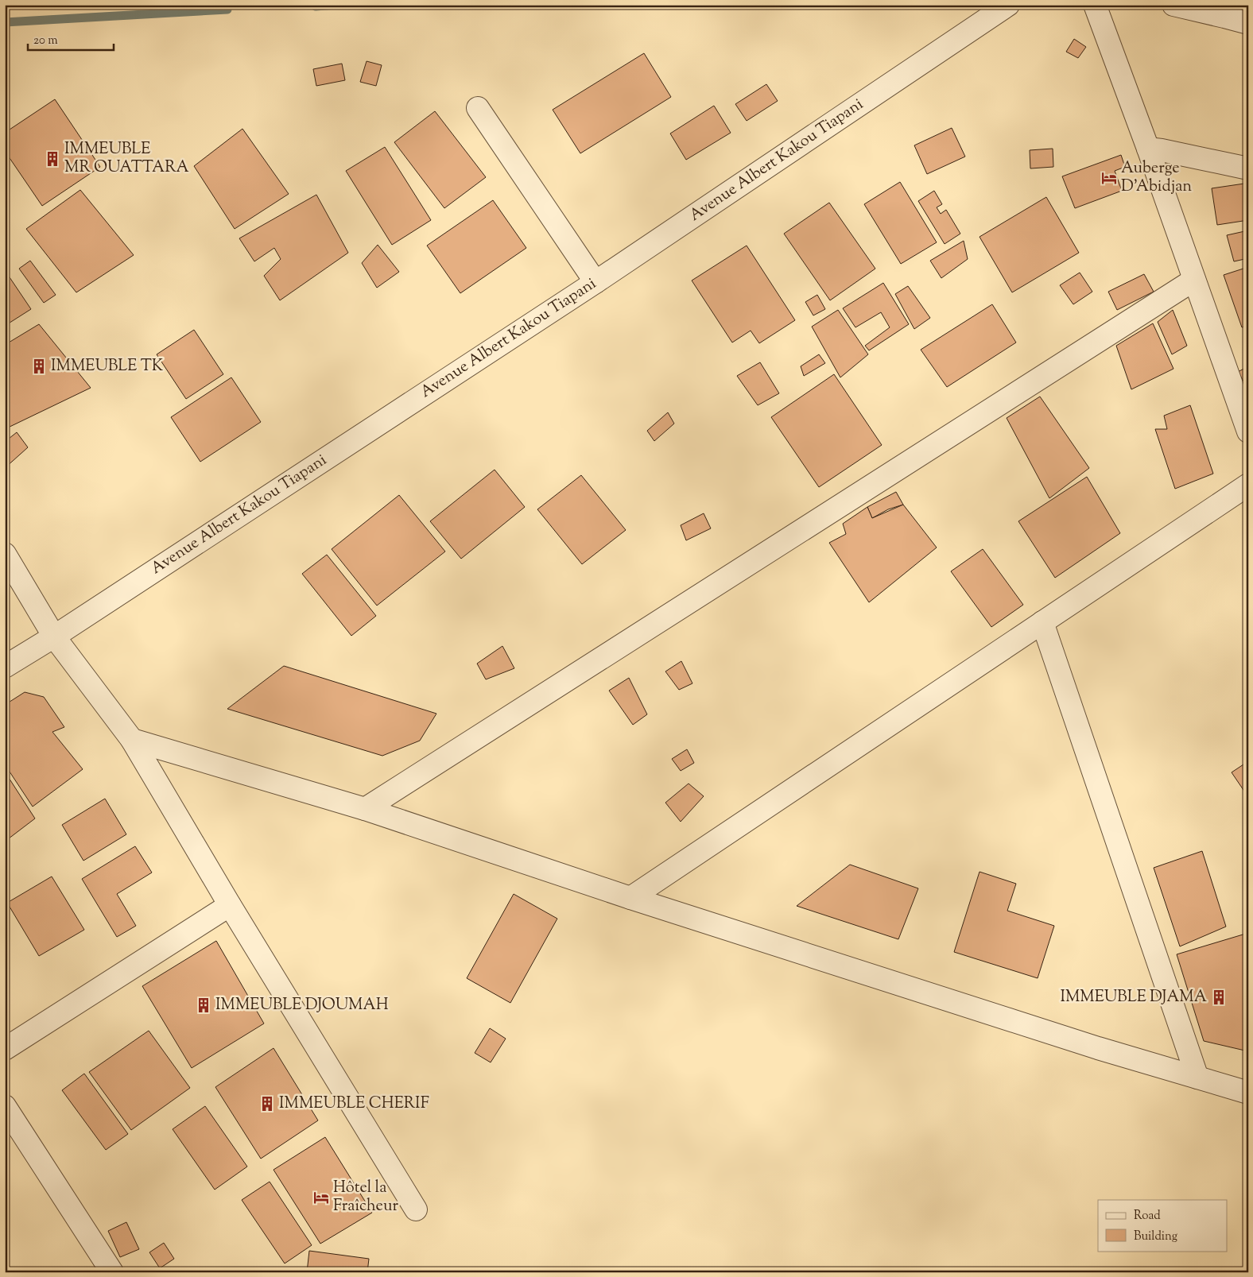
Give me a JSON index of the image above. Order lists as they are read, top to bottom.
{
  "streets": {
    "street": ["Avenue Albert Kakou Tiapani"]
  },
  "places": {
    "building": [
      "IMMEUBLE MR OUATTARA",
      "IMMEUBLE TK",
      "IMMEUBLE DJAMA",
      "IMMEUBLE DJOUMAH",
      "IMMEUBLE CHERIF"
    ],
    "hotel": ["Auberge D'Abidjan", "Hôtel la Fraîcheur"]
  },
  "legend": ["Road", "Building"],
  "scale_bar": "20 m"
}
